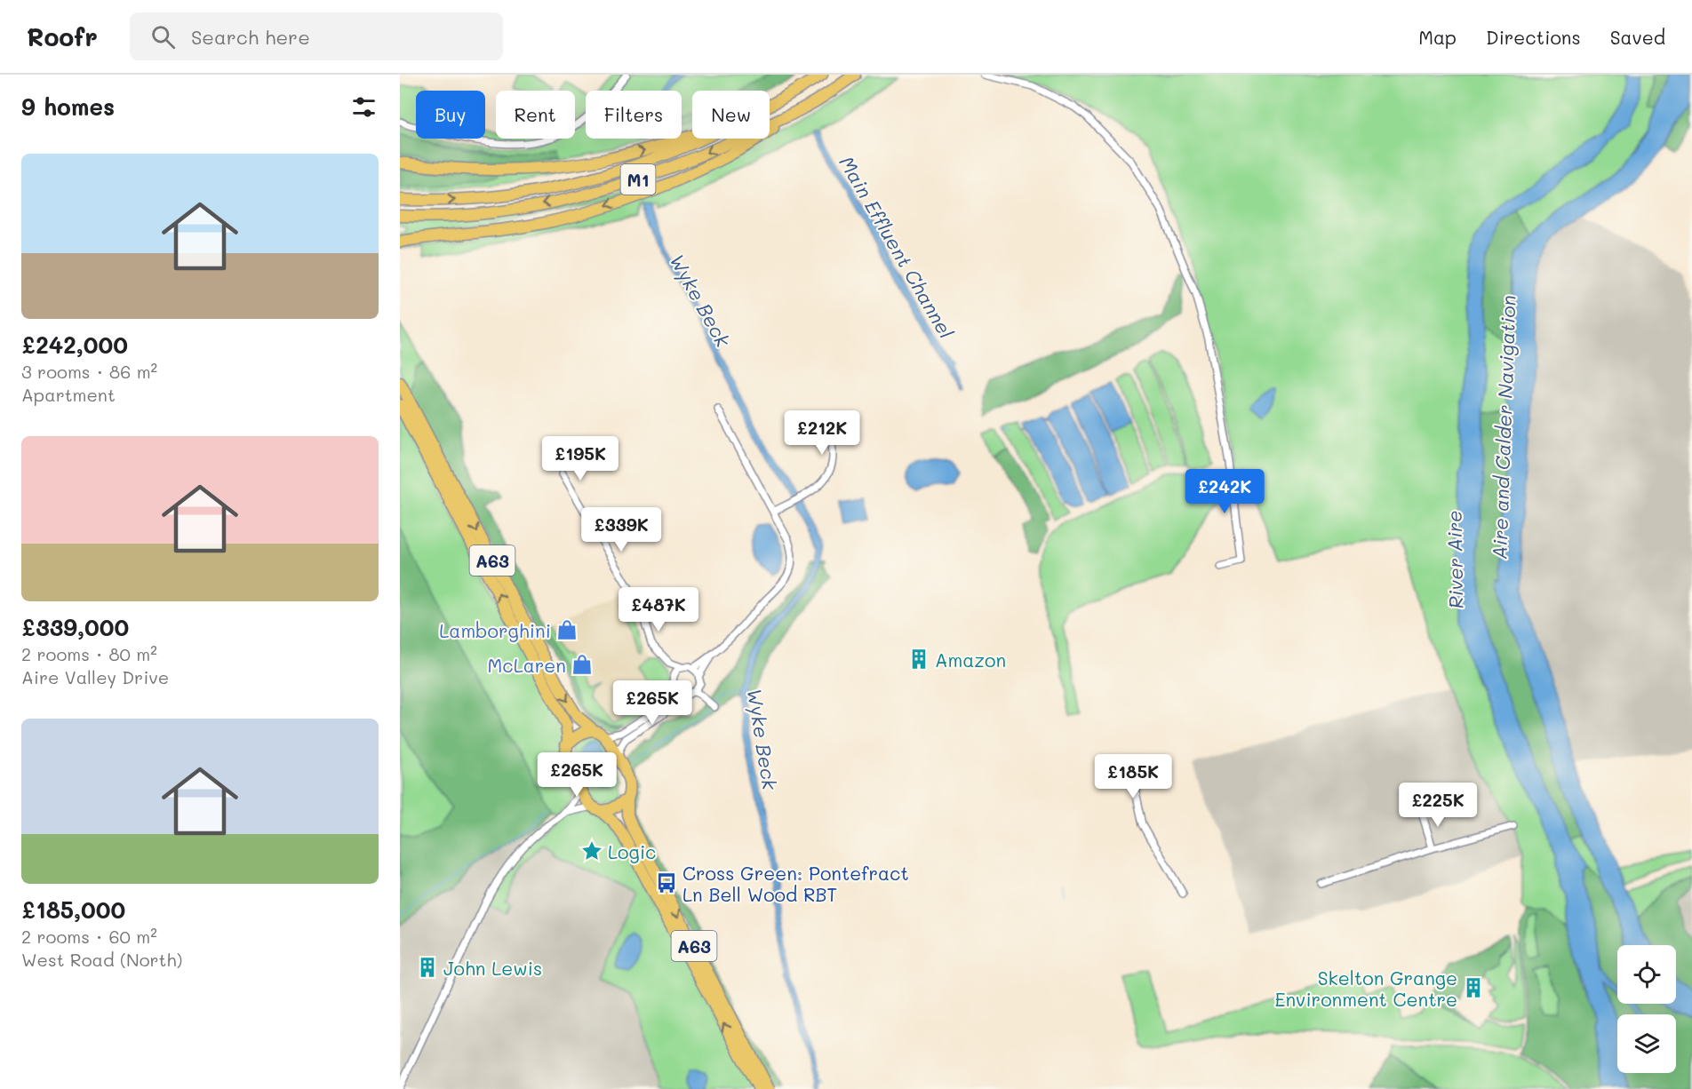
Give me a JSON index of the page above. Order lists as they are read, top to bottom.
{
  "streets": {
    "highway": ["M1", "A63"]
  },
  "water": [
    "Main Effluent Channel",
    "Wyke Beck",
    "Aire and Calder Navigation",
    "River Aire"
  ],
  "places": {
    "shop": ["Lamborghini", "McLaren"],
    "building": ["Amazon", "John Lewis", "Skelton Grange Environment Centre"],
    "place": ["Logic"],
    "bus stop": ["Cross Green: Pontefract Ln Bell Wood RBT"]
  },
  "page": {
    "header": "Roofr",
    "search": "Search here",
    "nav": ["Map", "Directions", "Saved"],
    "heading": "9 homes",
    "chip": [
      "Buy",
      "Rent",
      "Filters",
      "New"
    ],
    "list": [
      {
        "name": "£242,000",
        "note": "3 rooms · 86 m² · Apartment"
      },
      {
        "name": "£339,000",
        "note": "2 rooms · 80 m² · Aire Valley Drive"
      },
      {
        "name": "£185,000",
        "note": "2 rooms · 60 m² · West Road (North)"
      }
    ],
    "price": [
      "£212K",
      "£195K",
      "£242K",
      "£339K",
      "£487K",
      "£265K",
      "£265K",
      "£185K",
      "£225K"
    ]
  }
}
